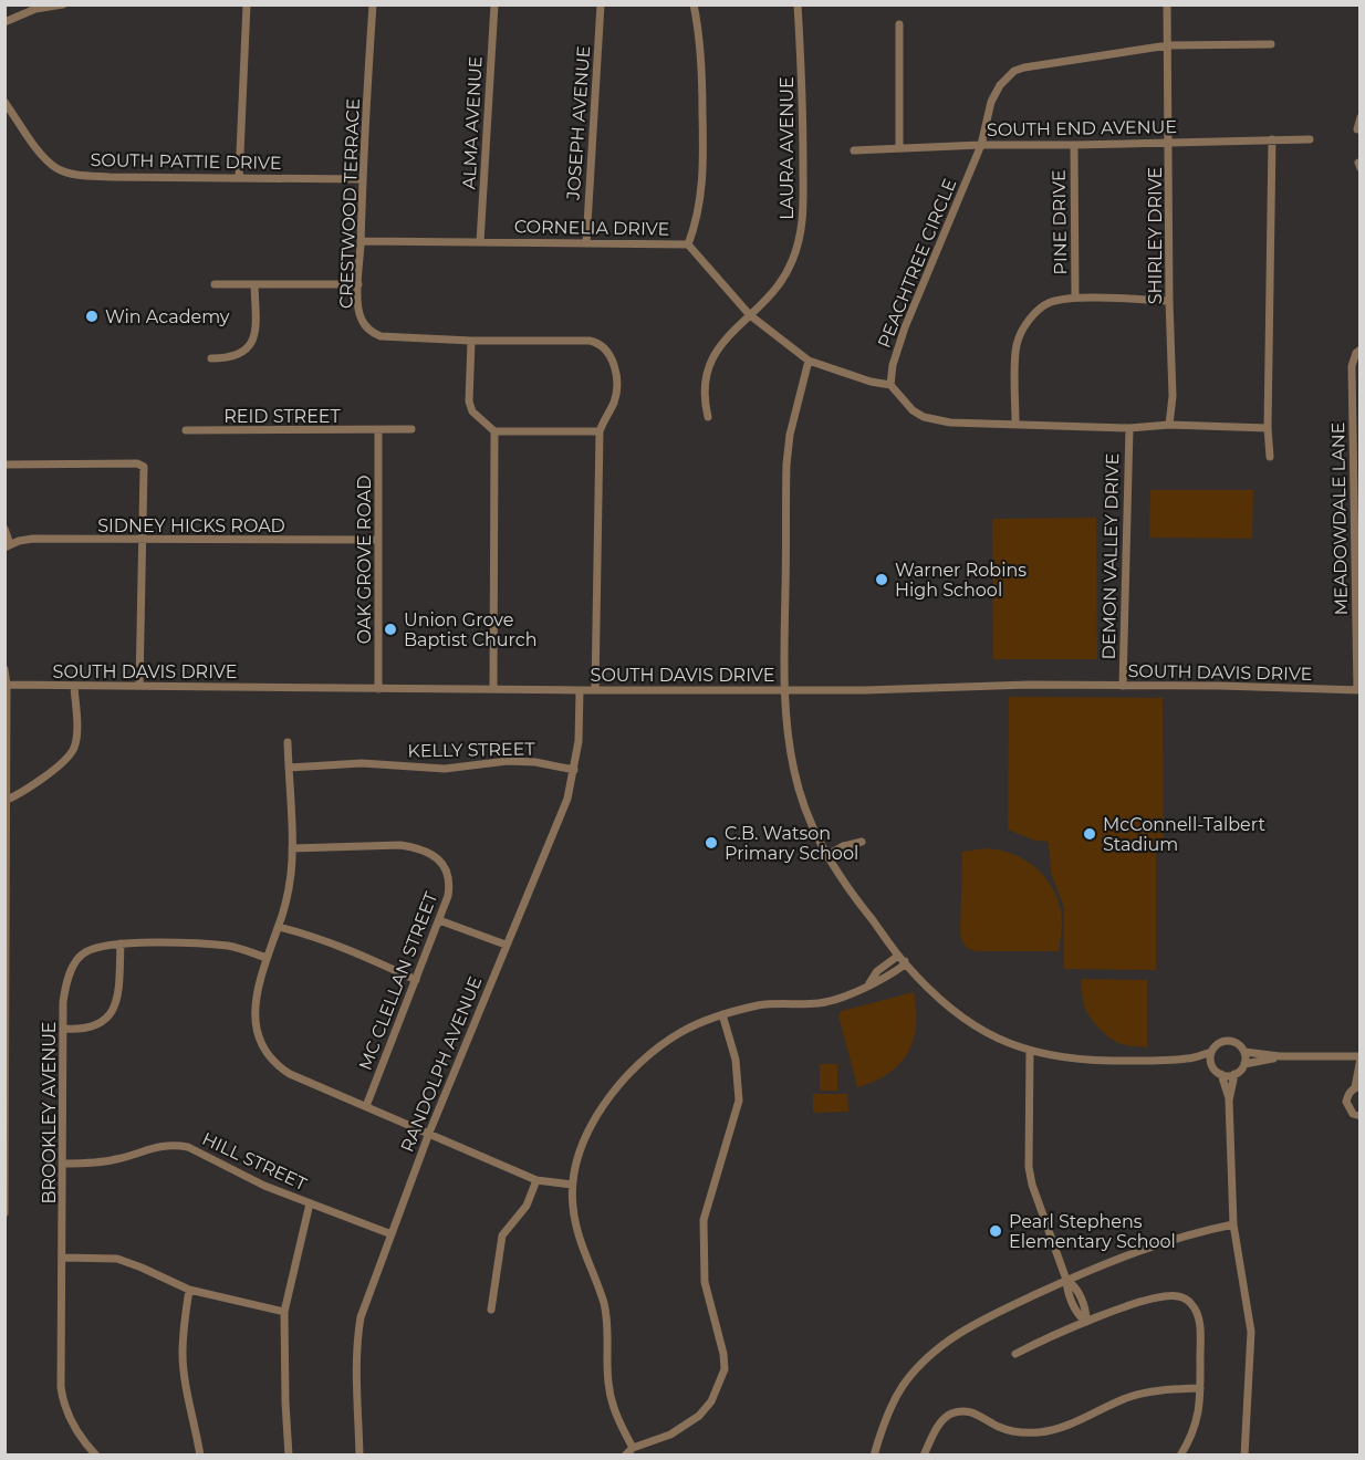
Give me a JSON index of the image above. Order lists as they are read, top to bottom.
{
  "streets": {
    "street": [
      "ALMA AVENUE",
      "JOSEPH AVENUE",
      "SOUTH END AVENUE",
      "LAURA AVENUE",
      "SOUTH PATTIE DRIVE",
      "CRESTWOOD TERRACE",
      "PINE DRIVE",
      "CORNELIA DRIVE",
      "SHIRLEY DRIVE",
      "PEACHTREE CIRCLE",
      "REID STREET",
      "MEADOWDALE LANE",
      "SIDNEY HICKS ROAD",
      "DEMON VALLEY DRIVE",
      "OAK GROVE ROAD",
      "SOUTH DAVIS DRIVE",
      "KELLY STREET",
      "MC CLELLAN STREET",
      "RANDOLPH AVENUE",
      "BROOKLEY AVENUE",
      "HILL STREET"
    ]
  },
  "crossings": [
    ["ALMA AVENUE", "CORNELIA DRIVE"],
    ["JOSEPH AVENUE", "CORNELIA DRIVE"],
    ["SOUTH END AVENUE", "PINE DRIVE"],
    ["SOUTH END AVENUE", "SHIRLEY DRIVE"],
    ["SOUTH END AVENUE", "PEACHTREE CIRCLE"],
    ["LAURA AVENUE", "CORNELIA DRIVE"],
    ["SOUTH PATTIE DRIVE", "CRESTWOOD TERRACE"],
    ["CRESTWOOD TERRACE", "CORNELIA DRIVE"],
    ["CRESTWOOD TERRACE", "SOUTH DAVIS DRIVE"],
    ["CORNELIA DRIVE", "PEACHTREE CIRCLE"],
    ["SHIRLEY DRIVE", "PEACHTREE CIRCLE"],
    ["REID STREET", "OAK GROVE ROAD"],
    ["MEADOWDALE LANE", "SOUTH DAVIS DRIVE"],
    ["SIDNEY HICKS ROAD", "OAK GROVE ROAD"],
    ["DEMON VALLEY DRIVE", "SOUTH DAVIS DRIVE"],
    ["OAK GROVE ROAD", "SOUTH DAVIS DRIVE"],
    ["SOUTH DAVIS DRIVE", "RANDOLPH AVENUE"],
    ["KELLY STREET", "RANDOLPH AVENUE"],
    ["RANDOLPH AVENUE", "HILL STREET"],
    ["BROOKLEY AVENUE", "HILL STREET"]
  ],
  "places": [
    "Win Academy",
    "Warner Robins High School",
    "Union Grove Baptist Church",
    "McConnell-Talbert Stadium",
    "C.B. Watson Primary School",
    "Pearl Stephens Elementary School"
  ]
}
